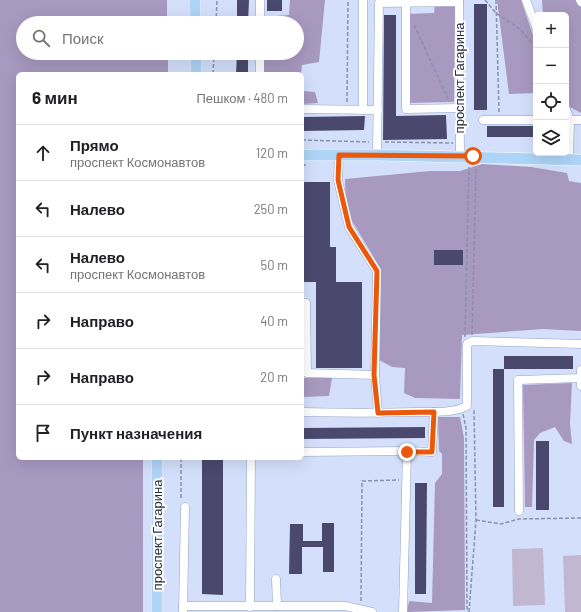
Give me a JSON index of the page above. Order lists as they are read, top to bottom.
{
  "streets": {
    "main road": ["проспект Гагарина"]
  },
  "page": {
    "map_buttons": ["+", "−"],
    "search": "Поиск",
    "heading": ["6 мин", "Пешком · 480 m"],
    "list": [
      ["Прямо", "проспект Космонавтов", "120 m"],
      ["Налево", "250 m"],
      ["Налево", "проспект Космонавтов", "50 m"],
      ["Направо", "40 m"],
      ["Направо", "20 m"],
      "Пункт назначения"
    ]
  }
}
